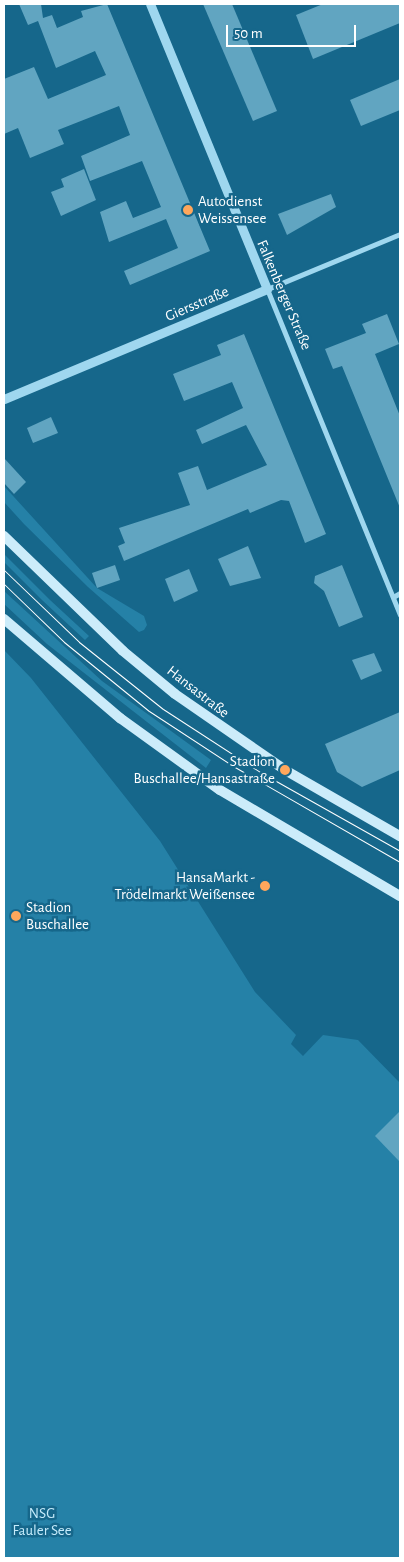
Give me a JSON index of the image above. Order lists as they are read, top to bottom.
{
  "streets": {
    "main road": ["Hansastraße"],
    "street": ["Falkenberger Straße", "Giersstraße"]
  },
  "crossings": [
    ["Falkenberger Straße", "Giersstraße"]
  ],
  "parks": ["NSG Fauler See"],
  "places": [
    "Autodienst Weissensee",
    "Stadion Buschallee/Hansastraße",
    "HansaMarkt - Trödelmarkt Weißensee",
    "Stadion Buschallee"
  ],
  "scale_bar": "50 m"
}
